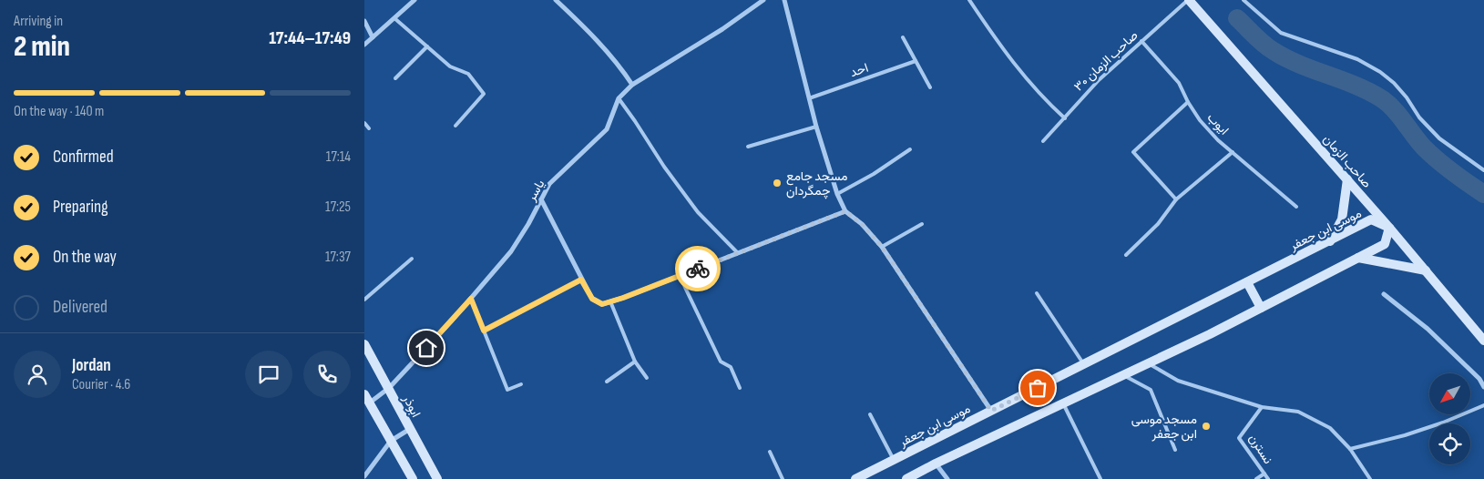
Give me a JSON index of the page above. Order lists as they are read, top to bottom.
{
  "streets": {
    "street": [
      "صاحب الزمان",
      "یاسر",
      "موسی ابن جعفر",
      "ابوذر"
    ],
    "lane": [
      "صاحب الزمان ۳۰",
      "احد",
      "ایوب",
      "نسترن"
    ]
  },
  "crossings": [
    ["صاحب الزمان ۳۰", "ایوب"],
    ["صاحب الزمان ۳۰", "صاحب الزمان"],
    ["صاحب الزمان", "موسی ابن جعفر"],
    ["یاسر", "ابوذر"]
  ],
  "places": ["مسجد جامع چمگردان", "مسجد موسی ابن جعفر"],
  "north": "bottom left",
  "page": {
    "heading": ["2 min", "Arriving in", "17:44–17:49"],
    "panel": ["Jordan", "Courier · 4.6"],
    "bar": "On the way · 140 m",
    "list": [
      ["Confirmed", "17:14"],
      ["Preparing", "17:25"],
      ["On the way", "17:37"],
      "Delivered"
    ]
  }
}
